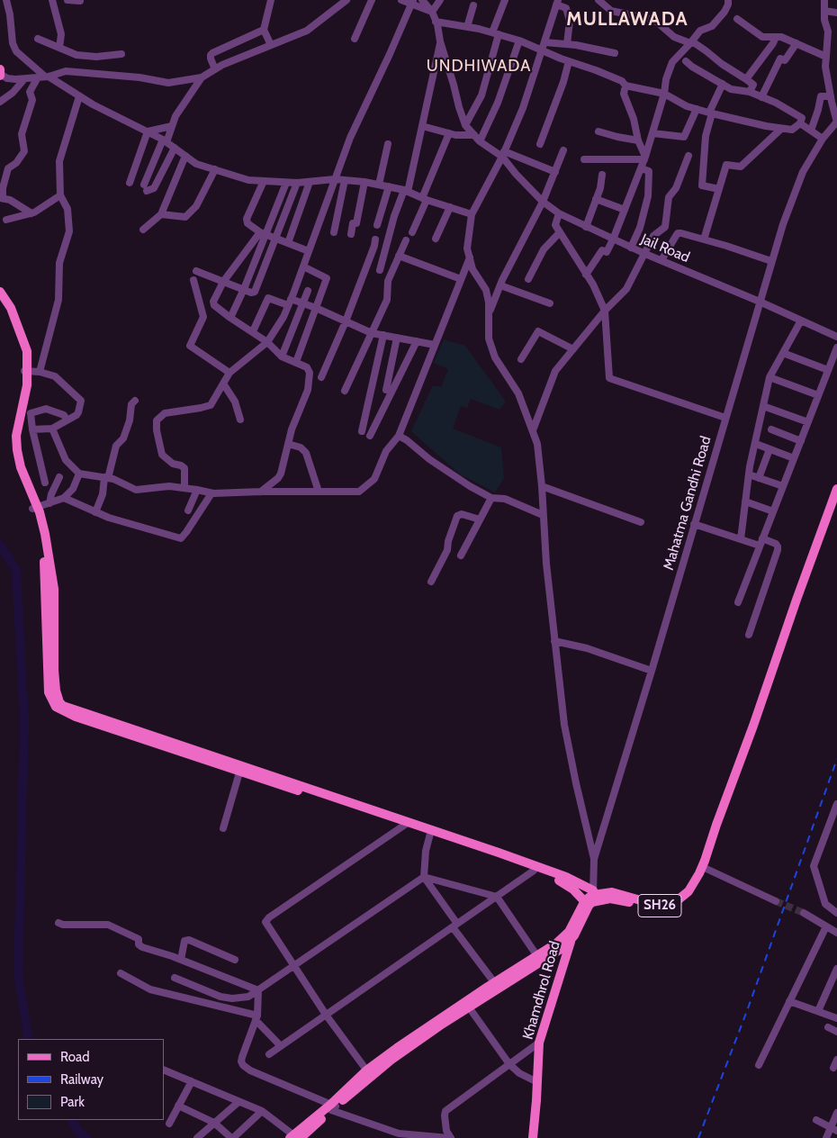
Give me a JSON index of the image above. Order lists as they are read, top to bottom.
{
  "streets": {
    "main road": ["SH26", "Khamdhrol Road"],
    "street": ["Jail Road", "Mahatma Gandhi Road"]
  },
  "crossings": [
    ["Jail Road", "Mahatma Gandhi Road"],
    ["Mahatma Gandhi Road", "SH26"]
  ],
  "districts": ["MULLAWADA", "UNDHIWADA"],
  "legend": ["Road", "Railway", "Park"]
}
